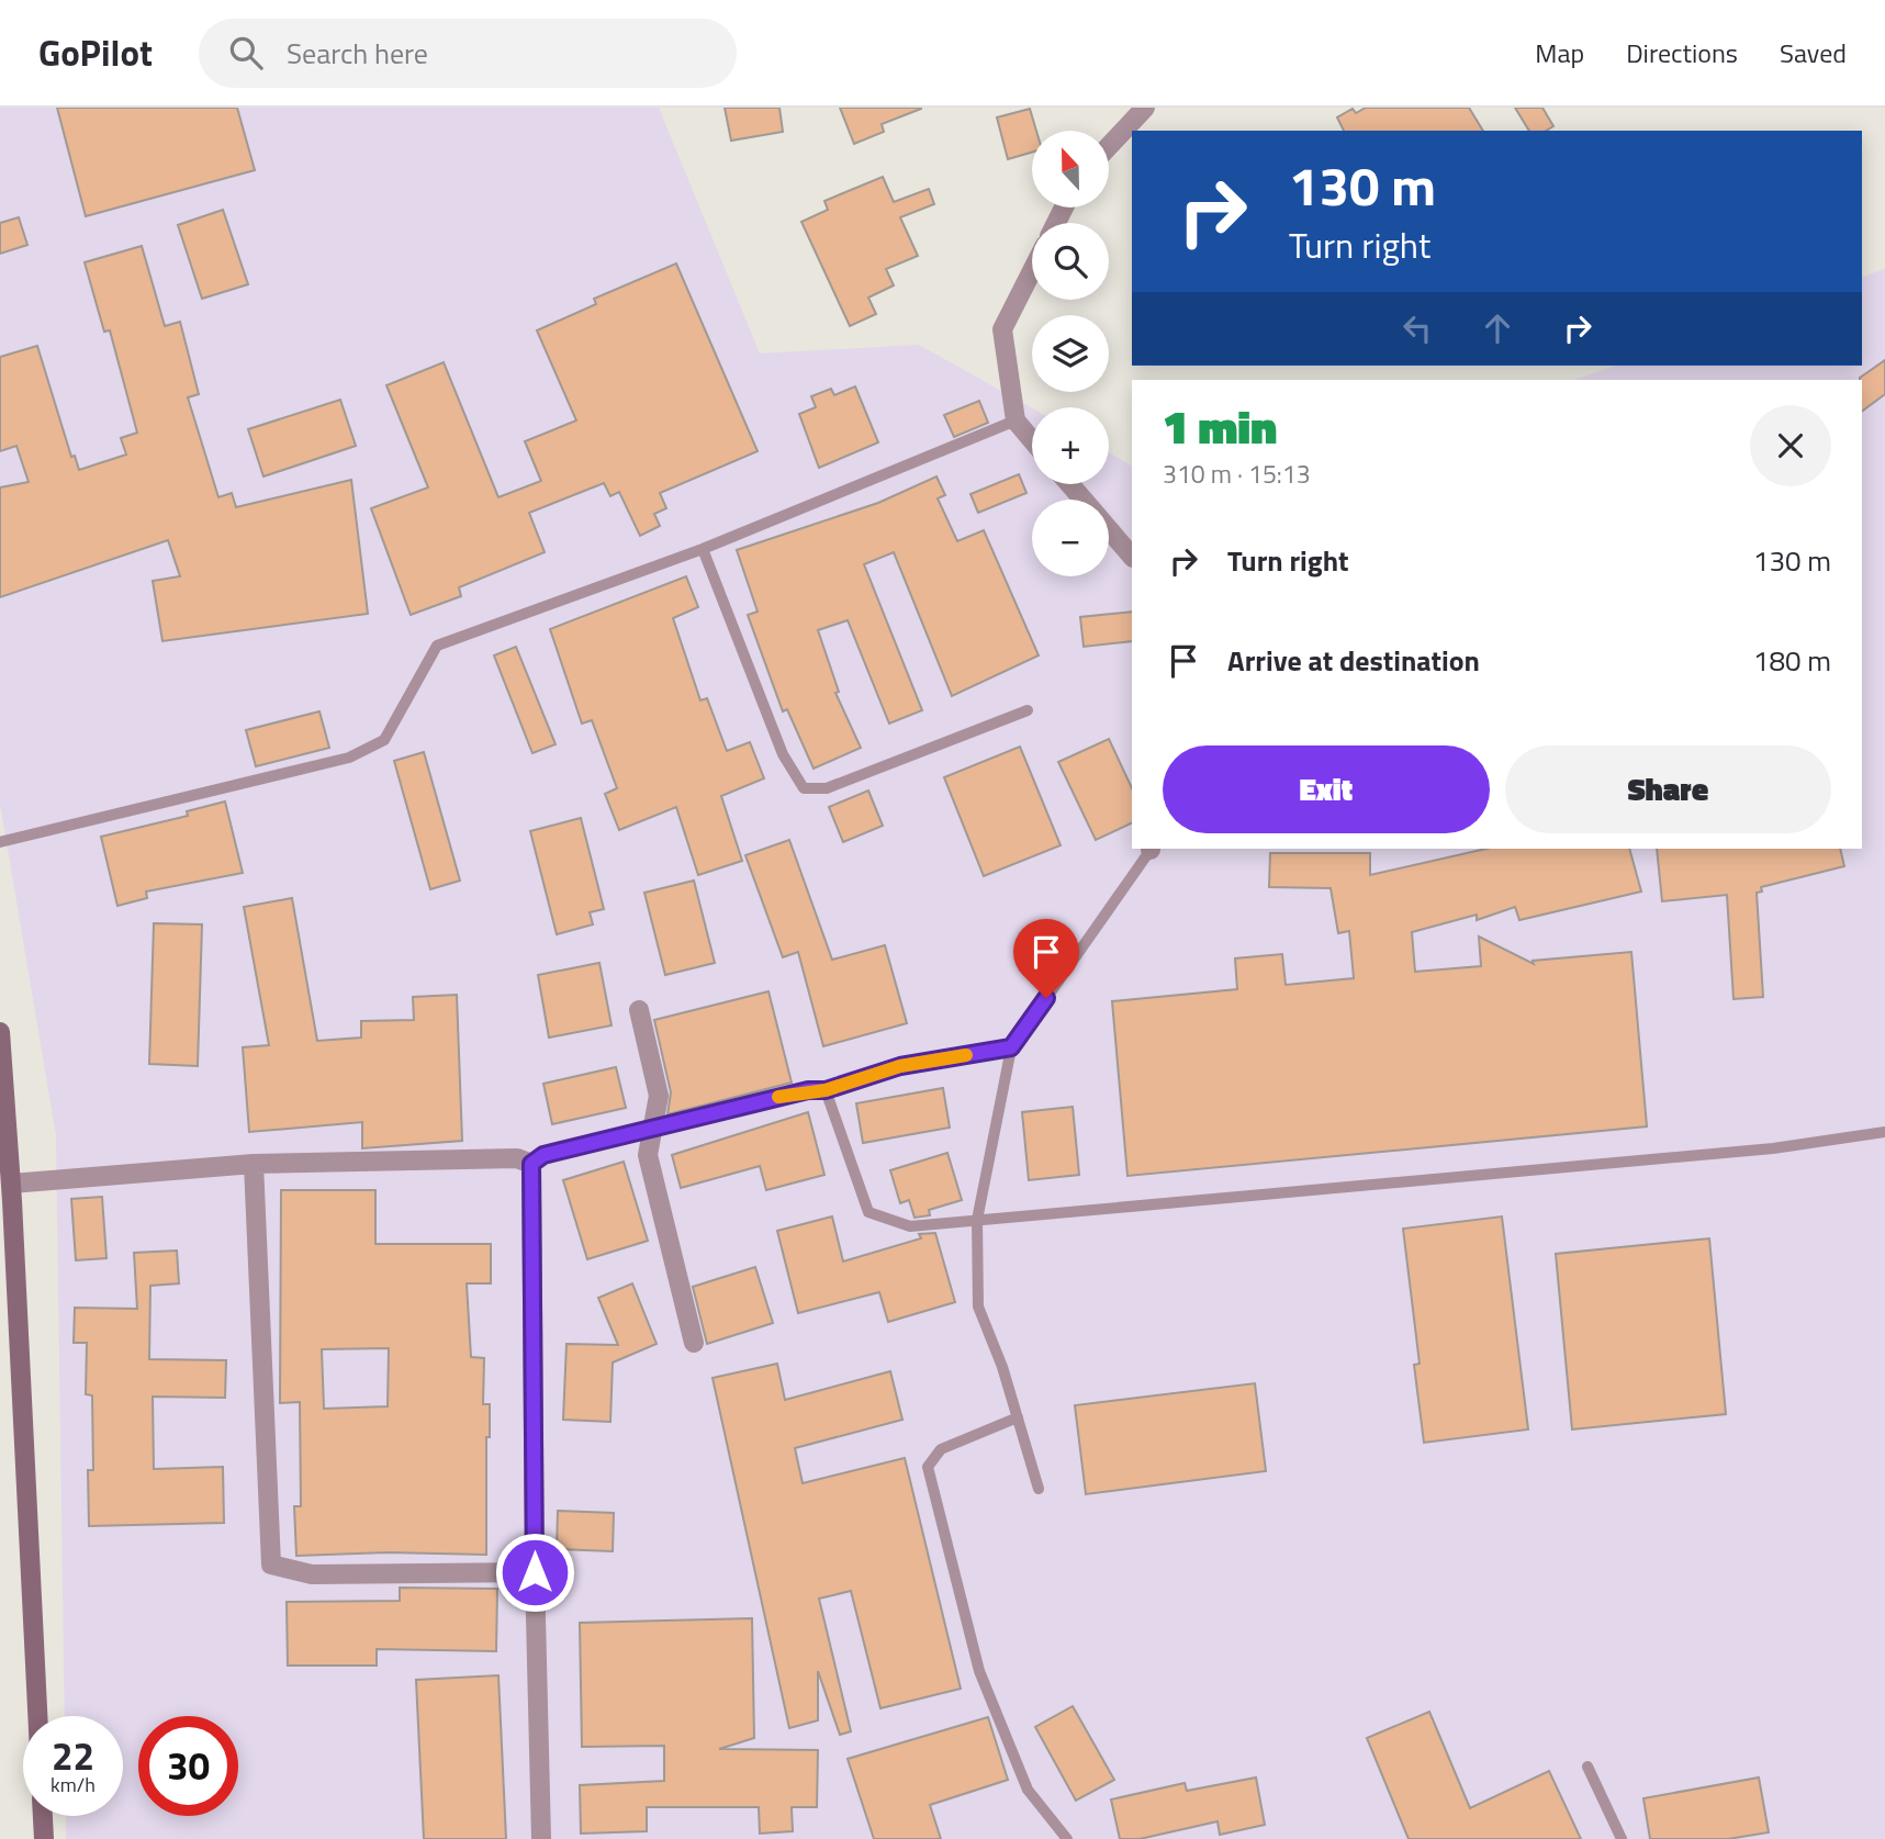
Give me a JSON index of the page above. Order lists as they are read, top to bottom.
{
  "north": "top",
  "page": {
    "header": "GoPilot",
    "search": "Search here",
    "nav": ["Map", "Directions", "Saved"],
    "map_buttons": ["+", "−"],
    "turn": ["130 m", "Turn right"],
    "heading": ["1 min", "310 m · 15:13"],
    "list": [
      {
        "name": "Turn right",
        "value": "130 m"
      },
      {
        "name": "Arrive at destination",
        "value": "180 m"
      }
    ],
    "buttons": ["Exit", "Share"],
    "speed": "22 km/h",
    "limit": "30"
  }
}
